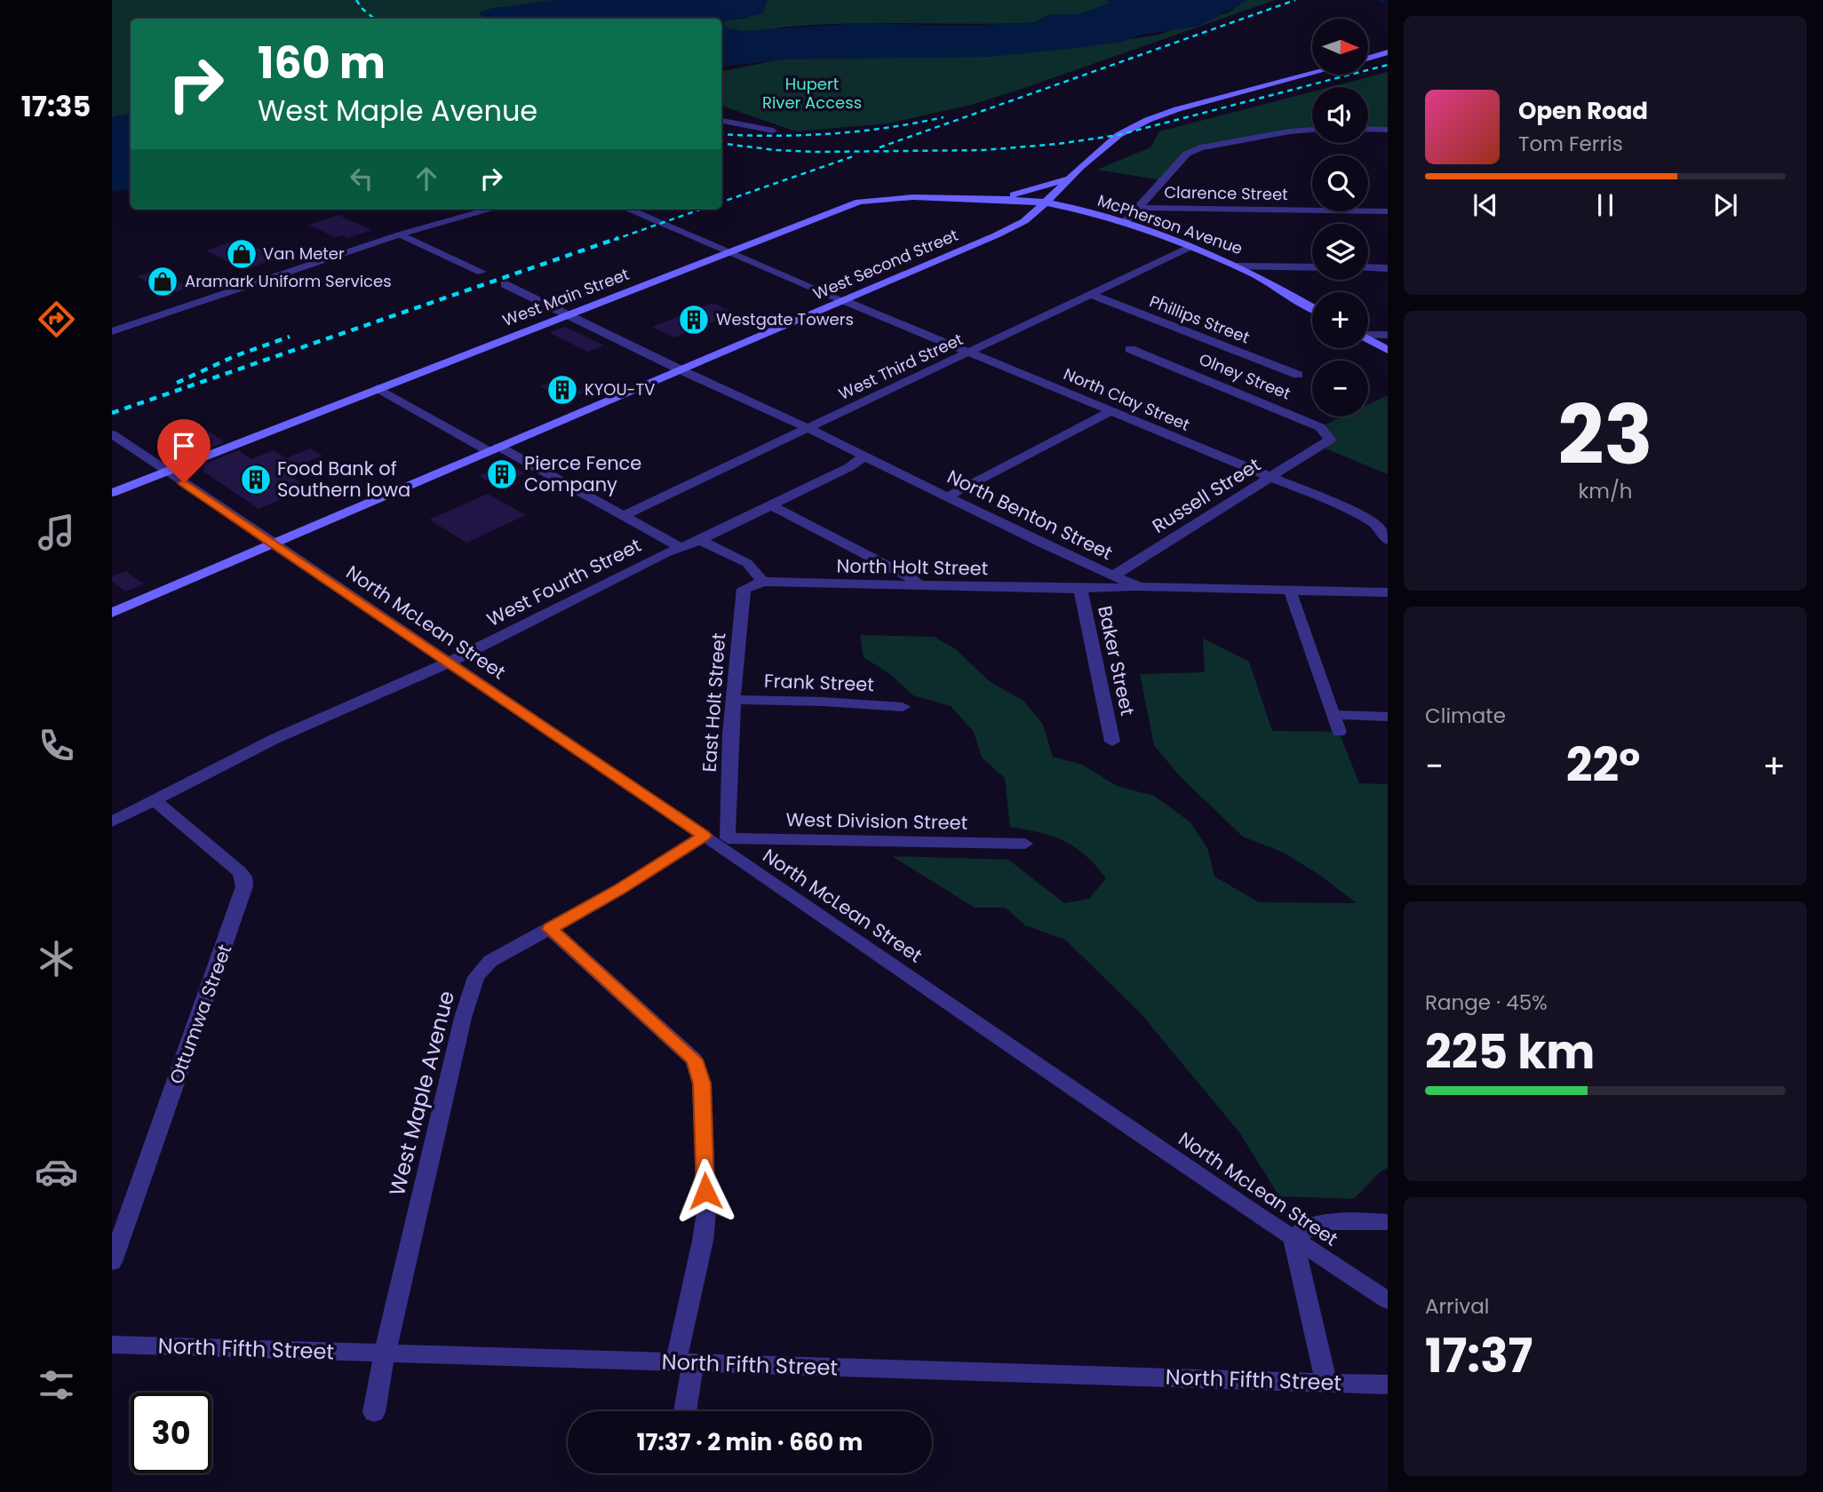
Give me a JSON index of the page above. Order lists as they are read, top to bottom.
{
  "streets": {
    "main road": ["McPherson Avenue", "West Second Street", "West Main Street"],
    "street": [
      "Clarence Street",
      "Phillips Street",
      "West Third Street",
      "Olney Street",
      "North Clay Street",
      "Russell Street",
      "North Benton Street",
      "North Holt Street",
      "West Fourth Street",
      "North McLean Street",
      "Baker Street",
      "Frank Street",
      "East Holt Street",
      "West Division Street",
      "Ottumwa Street",
      "West Maple Avenue",
      "North Fifth Street"
    ]
  },
  "crossings": [
    ["McPherson Avenue", "West Second Street"],
    ["McPherson Avenue", "West Main Street"],
    ["McPherson Avenue", "West Third Street"],
    ["West Second Street", "West Main Street"],
    ["West Second Street", "North Clay Street"],
    ["West Second Street", "North Benton Street"],
    ["West Second Street", "North McLean Street"],
    ["West Main Street", "North Clay Street"],
    ["West Main Street", "North Benton Street"],
    ["West Main Street", "North McLean Street"],
    ["Phillips Street", "West Third Street"],
    ["West Third Street", "North Clay Street"],
    ["West Third Street", "North Benton Street"],
    ["Olney Street", "Russell Street"],
    ["North Clay Street", "Russell Street"],
    ["Russell Street", "North Benton Street"],
    ["North Benton Street", "North Holt Street"],
    ["North Benton Street", "West Fourth Street"],
    ["North Holt Street", "Baker Street"],
    ["North Holt Street", "East Holt Street"],
    ["West Fourth Street", "North McLean Street"],
    ["West Fourth Street", "Ottumwa Street"],
    ["North McLean Street", "East Holt Street"],
    ["North McLean Street", "West Division Street"],
    ["North McLean Street", "West Maple Avenue"],
    ["Frank Street", "East Holt Street"],
    ["East Holt Street", "West Division Street"],
    ["East Holt Street", "West Maple Avenue"],
    ["West Division Street", "West Maple Avenue"],
    ["West Maple Avenue", "North Fifth Street"]
  ],
  "parks": ["Hupert River Access"],
  "places": {
    "shop": ["Van Meter", "Aramark Uniform Services"],
    "building": [
      "Westgate Towers",
      "KYOU-TV",
      "Pierce Fence Company",
      "Food Bank of Southern Iowa"
    ]
  },
  "north": "right",
  "page": {
    "tabs": "17:35",
    "map_buttons": ["+", "−"],
    "turn": ["160 m", "West Maple Avenue"],
    "song": ["Open Road", "Tom Ferris"],
    "tile": [
      ["23", "km/h"],
      "Climate",
      ["Range · 45%", "225 km"],
      ["Arrival", "17:37"]
    ],
    "heat": ["−", "22°", "+"],
    "limit": "30",
    "trip": "17:37 · 2 min · 660 m"
  }
}
